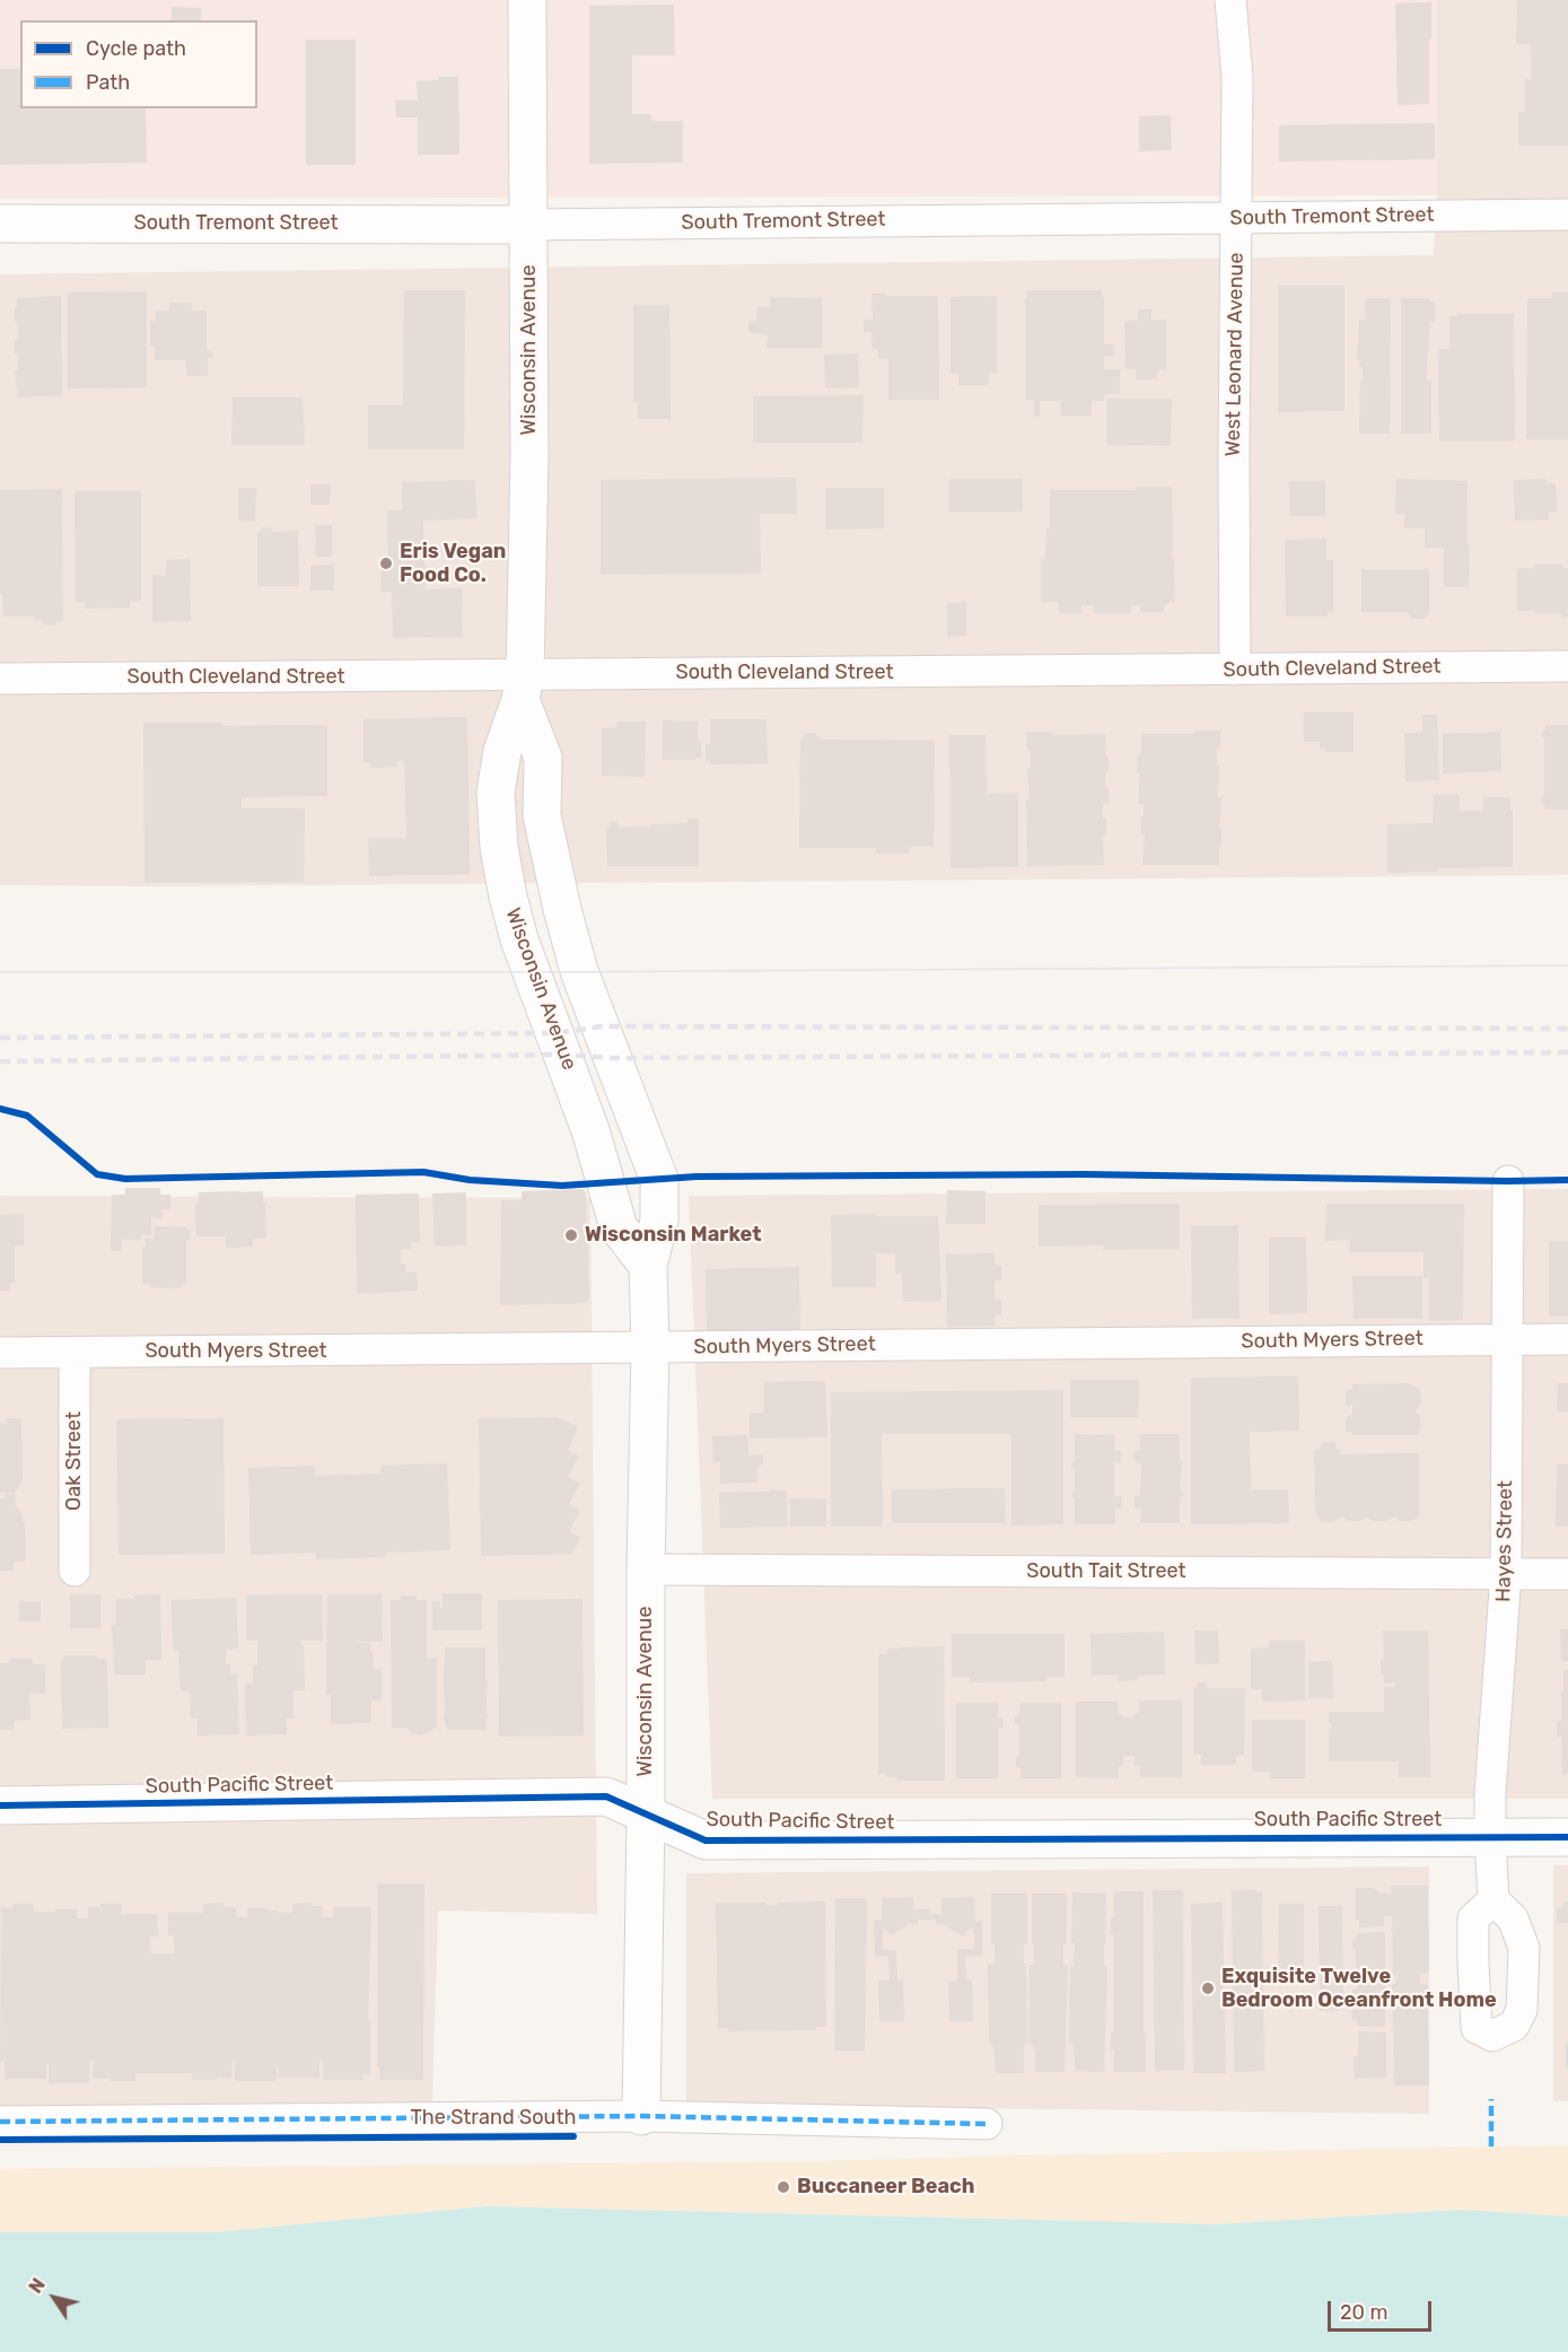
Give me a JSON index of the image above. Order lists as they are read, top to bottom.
{
  "streets": {
    "main road": ["South Tremont Street", "Wisconsin Avenue", "South Pacific Street"],
    "street": [
      "West Leonard Avenue",
      "South Cleveland Street",
      "South Myers Street",
      "Oak Street",
      "Hayes Street",
      "South Tait Street",
      "The Strand South"
    ]
  },
  "crossings": [
    ["South Tremont Street", "Wisconsin Avenue"],
    ["South Tremont Street", "West Leonard Avenue"],
    ["Wisconsin Avenue", "South Cleveland Street"],
    ["Wisconsin Avenue", "South Myers Street"],
    ["Wisconsin Avenue", "South Tait Street"],
    ["Wisconsin Avenue", "South Pacific Street"],
    ["Wisconsin Avenue", "The Strand South"],
    ["West Leonard Avenue", "South Cleveland Street"],
    ["South Myers Street", "Oak Street"],
    ["South Myers Street", "Hayes Street"],
    ["Hayes Street", "South Tait Street"],
    ["Hayes Street", "South Pacific Street"]
  ],
  "places": [
    "Eris Vegan Food Co.",
    "Wisconsin Market",
    "Exquisite Twelve Bedroom Oceanfront Home",
    "Buccaneer Beach"
  ],
  "legend": ["Cycle path", "Path"],
  "scale_bar": "20 m",
  "north": "top left"
}
